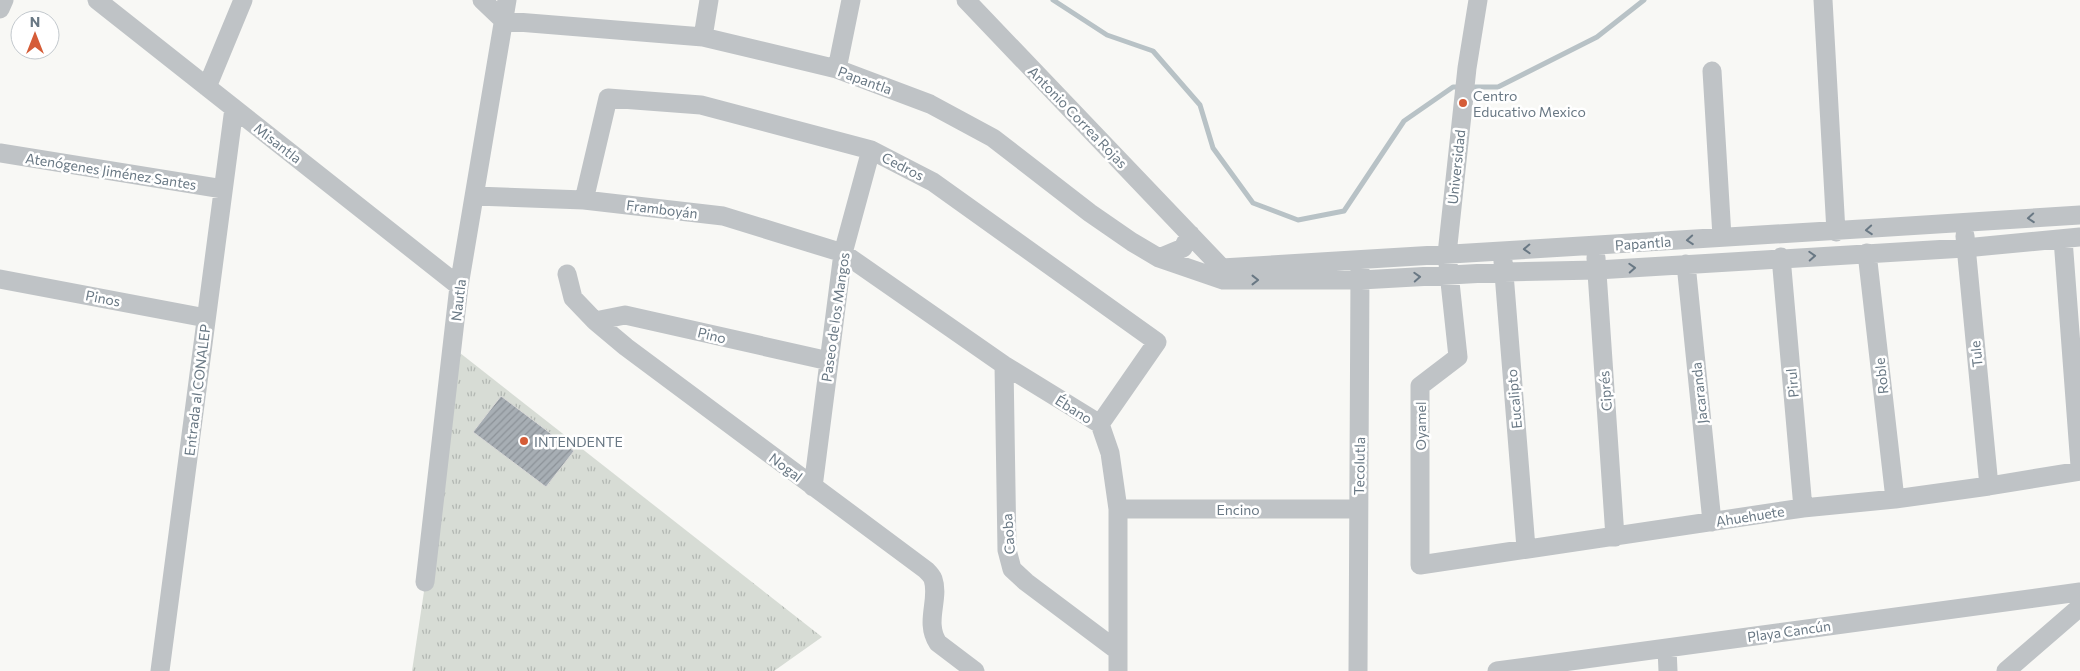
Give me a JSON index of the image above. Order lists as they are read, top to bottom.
{
  "streets": {
    "street": [
      "Papantla",
      "Antonio Correa Rojas",
      "Misantla",
      "Cedros",
      "Universidad",
      "Atenógenes Jiménez Santes",
      "Framboyán",
      "Pinos",
      "Nautla",
      "Paseo de los Mangos",
      "Pino",
      "Tule",
      "Roble",
      "Pirul",
      "Entrada al CONALEP",
      "Ciprés",
      "Jacaranda",
      "Eucalipto",
      "Ébano",
      "Oyamel",
      "Tecolutla",
      "Nogal",
      "Encino",
      "Ahuehuete",
      "Caoba",
      "Playa Cancún"
    ]
  },
  "crossings": [
    ["Papantla", "Antonio Correa Rojas"],
    ["Papantla", "Universidad"],
    ["Papantla", "Nautla"],
    ["Papantla", "Tule"],
    ["Papantla", "Roble"],
    ["Papantla", "Pirul"],
    ["Papantla", "Ciprés"],
    ["Papantla", "Jacaranda"],
    ["Papantla", "Eucalipto"],
    ["Papantla", "Oyamel"],
    ["Papantla", "Tecolutla"],
    ["Misantla", "Nautla"],
    ["Misantla", "Entrada al CONALEP"],
    ["Cedros", "Framboyán"],
    ["Cedros", "Paseo de los Mangos"],
    ["Cedros", "Ébano"],
    ["Universidad", "Oyamel"],
    ["Atenógenes Jiménez Santes", "Entrada al CONALEP"],
    ["Framboyán", "Nautla"],
    ["Framboyán", "Paseo de los Mangos"],
    ["Framboyán", "Ébano"],
    ["Pinos", "Entrada al CONALEP"],
    ["Paseo de los Mangos", "Pino"],
    ["Paseo de los Mangos", "Ébano"],
    ["Paseo de los Mangos", "Nogal"],
    ["Pino", "Nogal"],
    ["Tule", "Ahuehuete"],
    ["Roble", "Ahuehuete"],
    ["Pirul", "Ahuehuete"],
    ["Ciprés", "Ahuehuete"],
    ["Jacaranda", "Ahuehuete"],
    ["Eucalipto", "Ahuehuete"],
    ["Ébano", "Encino"],
    ["Ébano", "Caoba"],
    ["Oyamel", "Ahuehuete"],
    ["Tecolutla", "Encino"]
  ],
  "places": ["Centro Educativo Mexico", "INTENDENTE"],
  "north": "top"
}
